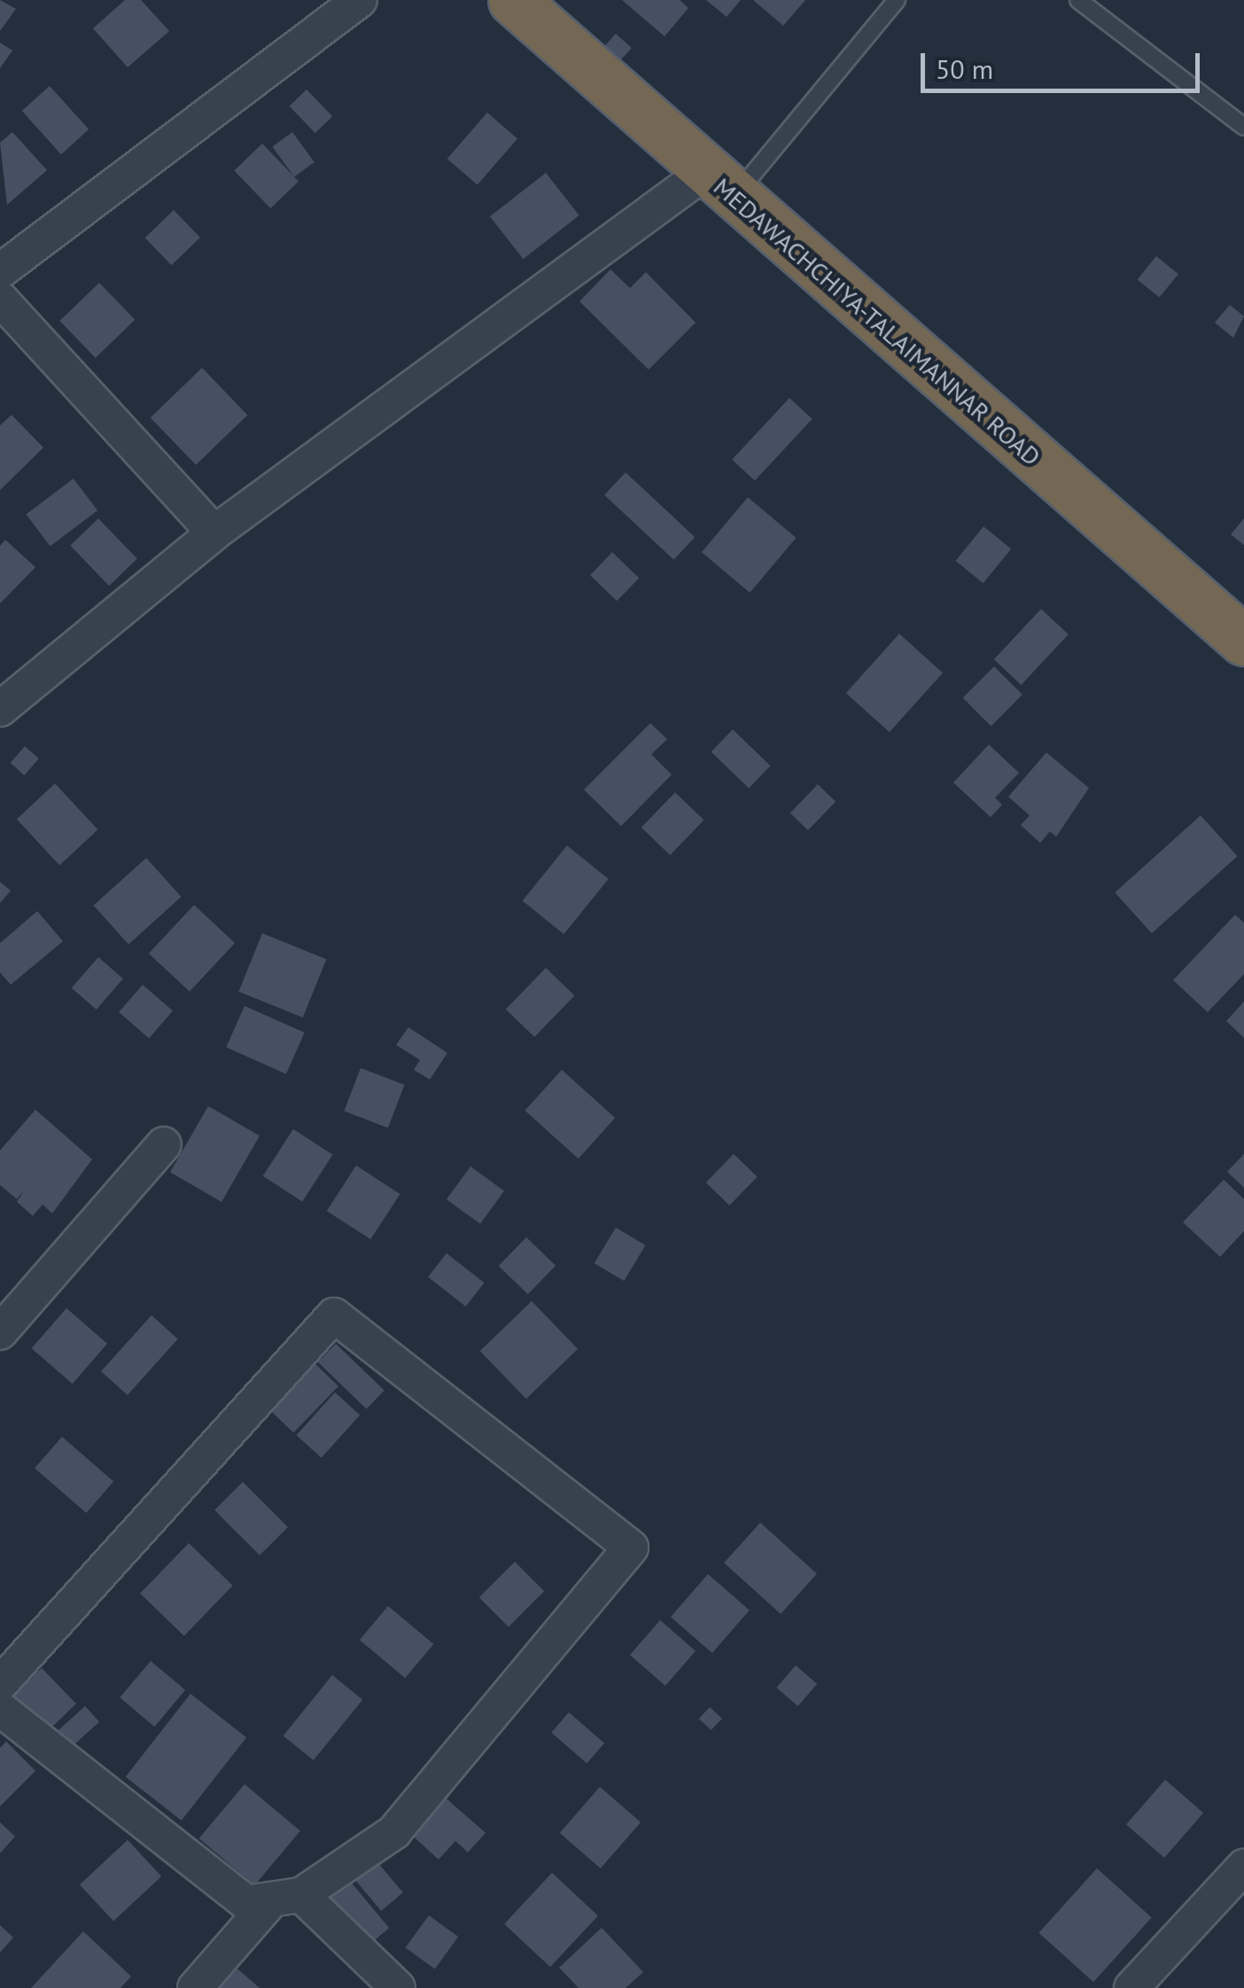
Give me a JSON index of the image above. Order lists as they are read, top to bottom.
{
  "streets": {
    "highway": ["MEDAWACHCHIYA-TALAIMANNAR ROAD"]
  },
  "scale_bar": "50 m"
}
